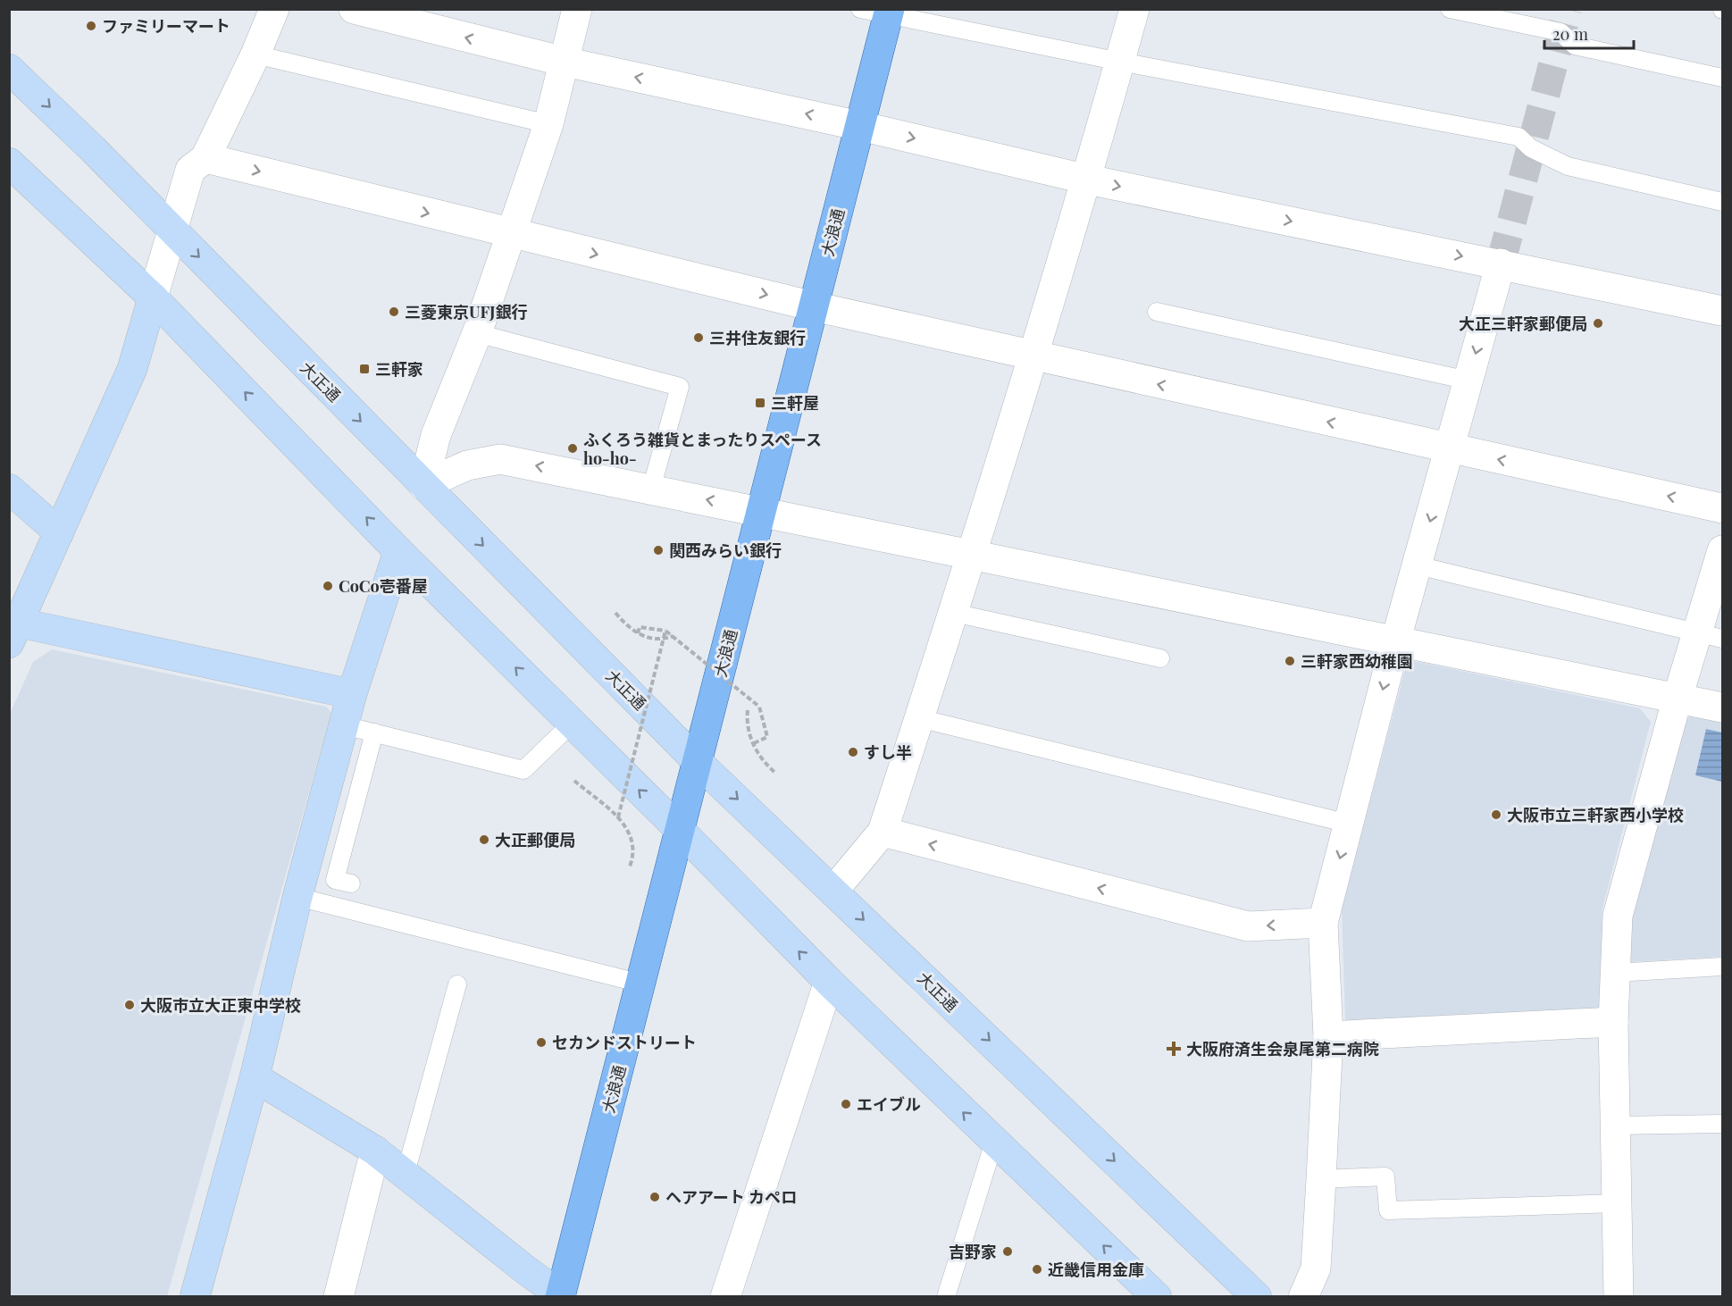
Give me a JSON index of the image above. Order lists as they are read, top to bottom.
{
  "streets": {
    "main road": ["大浪通", "大正通"]
  },
  "crossings": [
    ["大浪通", "大正通"]
  ],
  "places": {
    "other": [
      "ファミリーマート",
      "三菱東京UFJ銀行",
      "大正三軒家郵便局",
      "三井住友銀行",
      "ふくろう雑貨とまったりスペース ho-ho-",
      "関西みらい銀行",
      "CoCo壱番屋",
      "三軒家西幼稚園",
      "すし半",
      "大阪市立三軒家西小学校",
      "大正郵便局",
      "大阪市立大正東中学校",
      "セカンドストリート",
      "エイブル",
      "ヘアアート カペロ",
      "吉野家",
      "近畿信用金庫"
    ],
    "transit": ["三軒家", "三軒屋"],
    "health": ["大阪府済生会泉尾第二病院"]
  },
  "scale_bar": "20 m"
}
